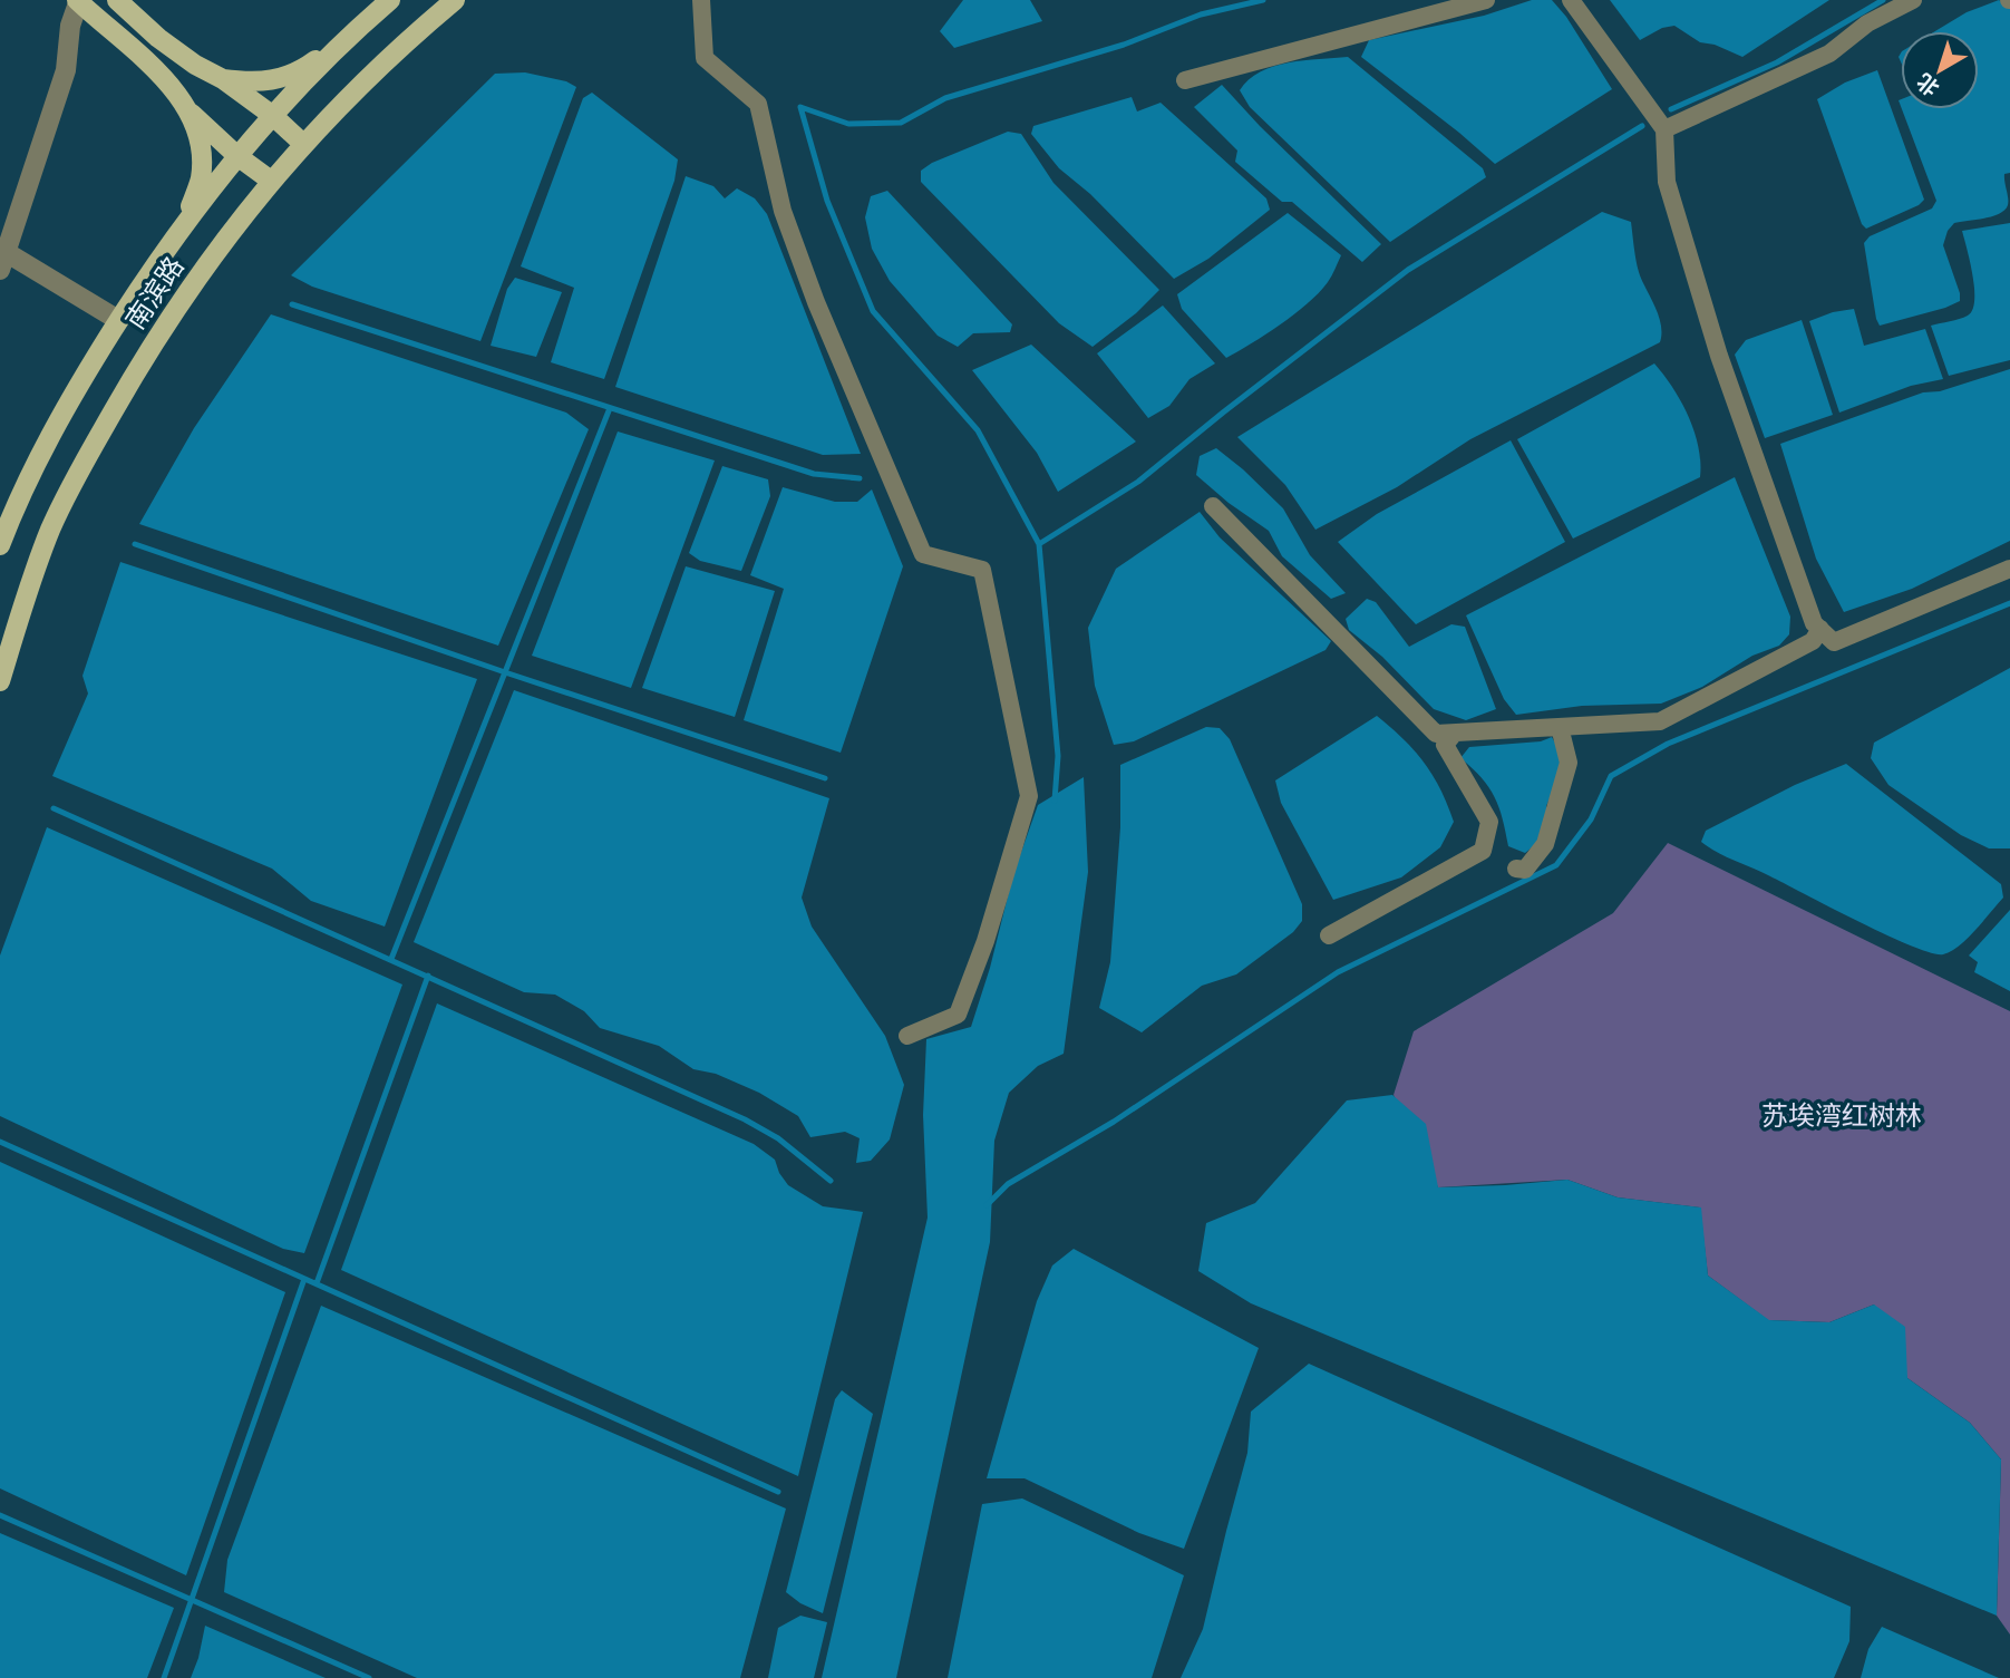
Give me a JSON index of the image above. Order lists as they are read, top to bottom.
{
  "streets": {
    "main road": ["南滨路"]
  },
  "parks": ["苏埃湾红树林"],
  "north": "bottom left"
}
